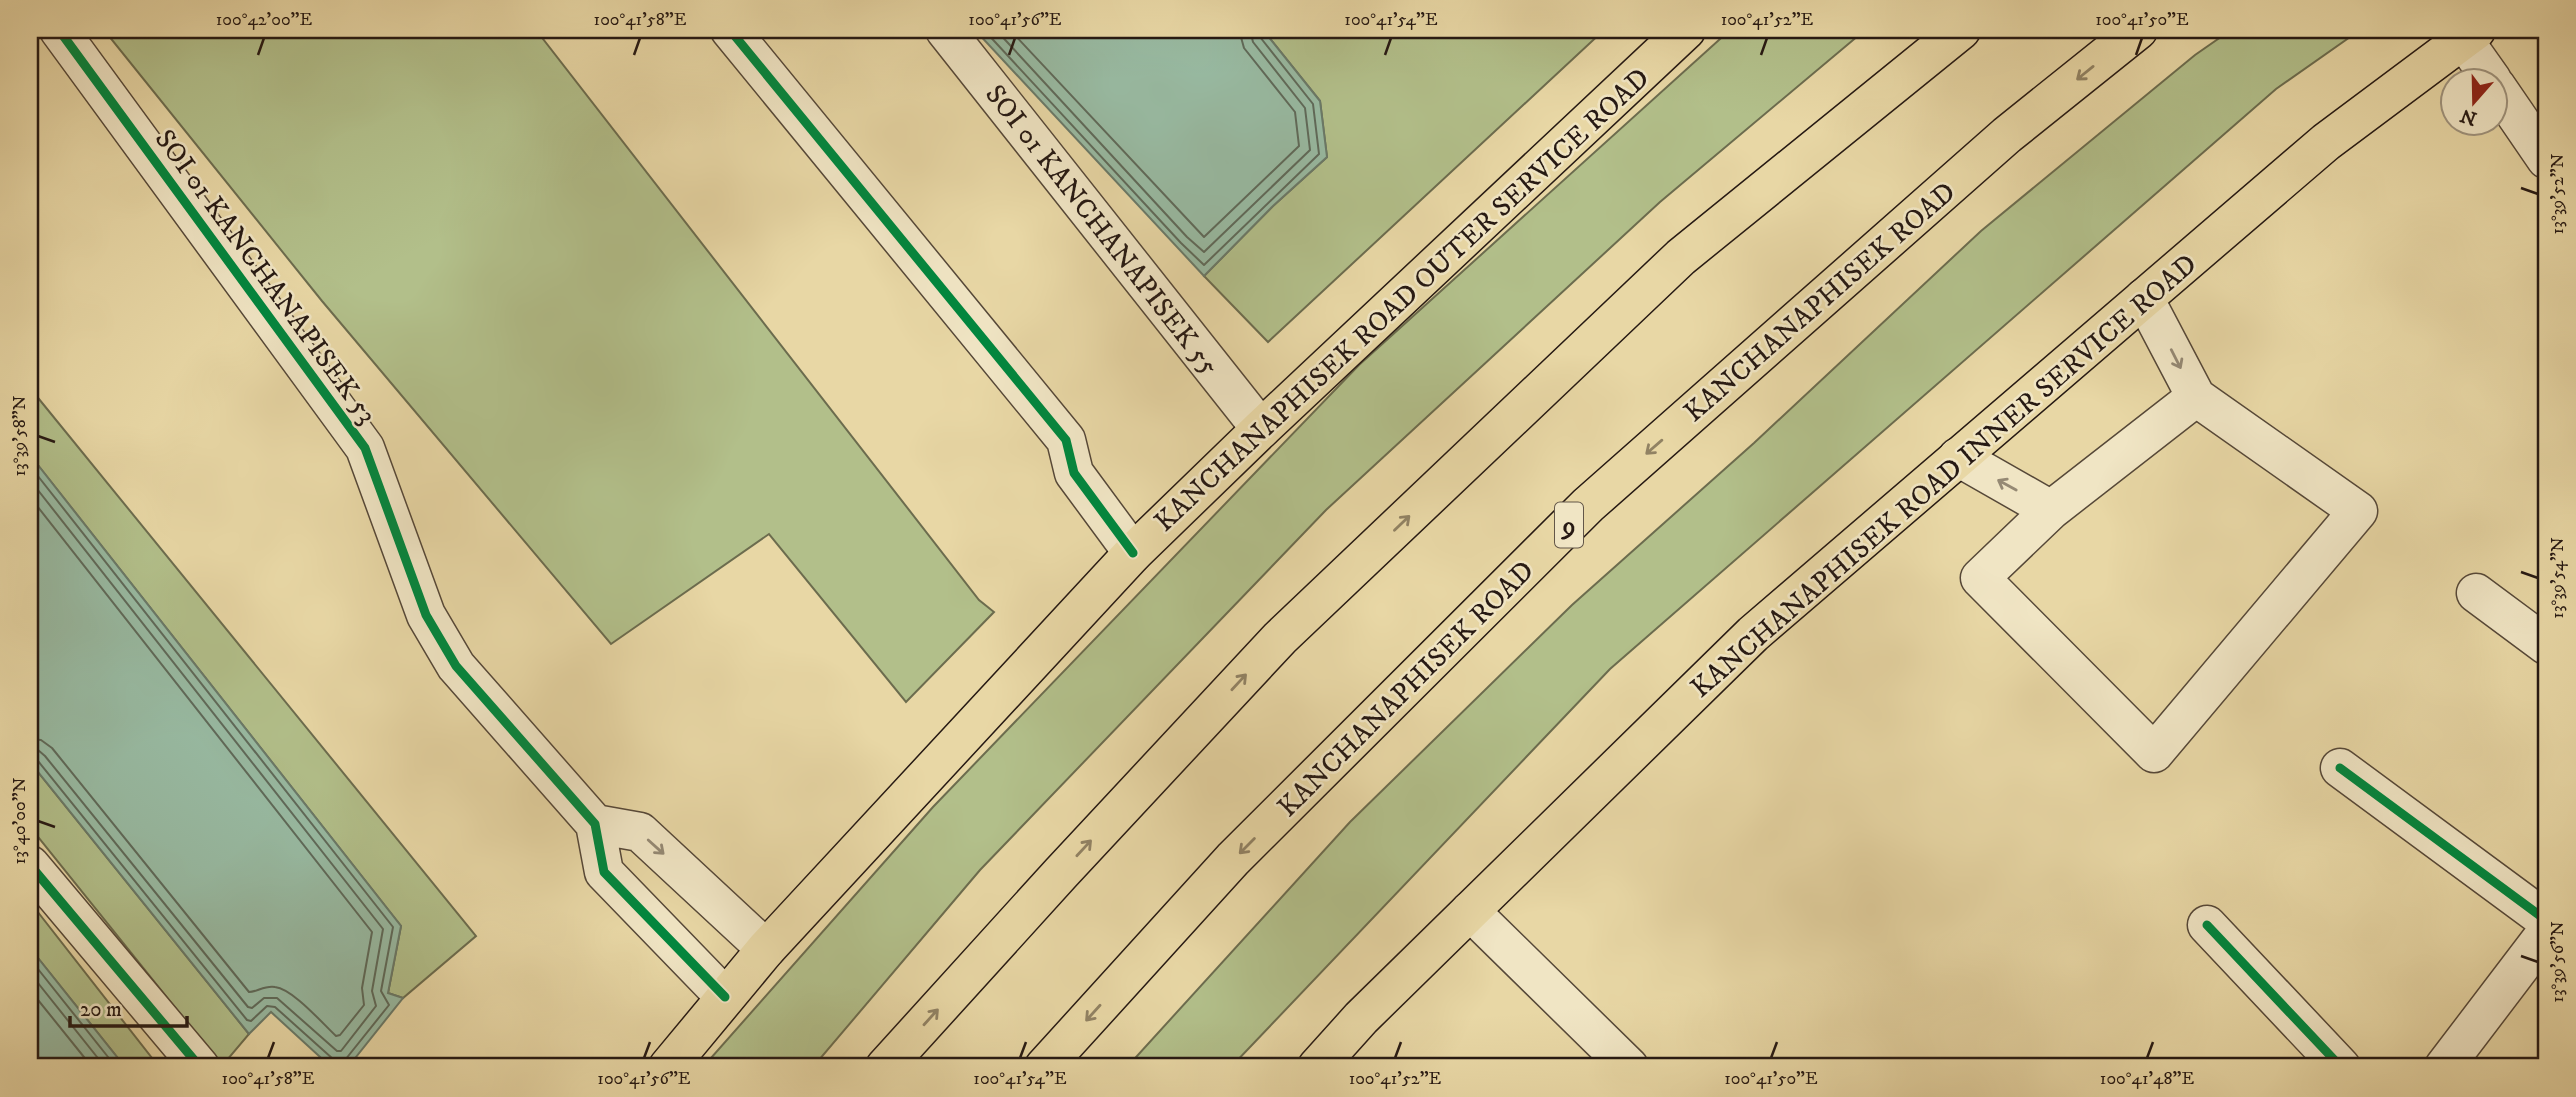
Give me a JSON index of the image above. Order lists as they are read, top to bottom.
{
  "streets": {
    "main road": [
      "KANCHANAPHISEK ROAD OUTER SERVICE ROAD",
      "KANCHANAPHISEK ROAD",
      "KANCHANAPHISEK ROAD INNER SERVICE ROAD",
      "9"
    ],
    "street": ["SOI 01 KANCHANAPISEK 55", "SOI 01 KANCHANAPISEK 53"]
  },
  "crossings": [
    ["SOI 01 KANCHANAPISEK 55", "KANCHANAPHISEK ROAD OUTER SERVICE ROAD"]
  ],
  "scale_bar": "20 m",
  "north": "bottom",
  "coordinates": [
    "100°42'00\"E",
    "100°41'58\"E",
    "100°41'56\"E",
    "100°41'54\"E",
    "100°41'52\"E",
    "100°41'50\"E",
    "13°39'52\"N",
    "13°39'58\"N",
    "13°39'54\"N",
    "13°40'00\"N",
    "13°39'56\"N",
    "100°41'48\"E"
  ]
}
